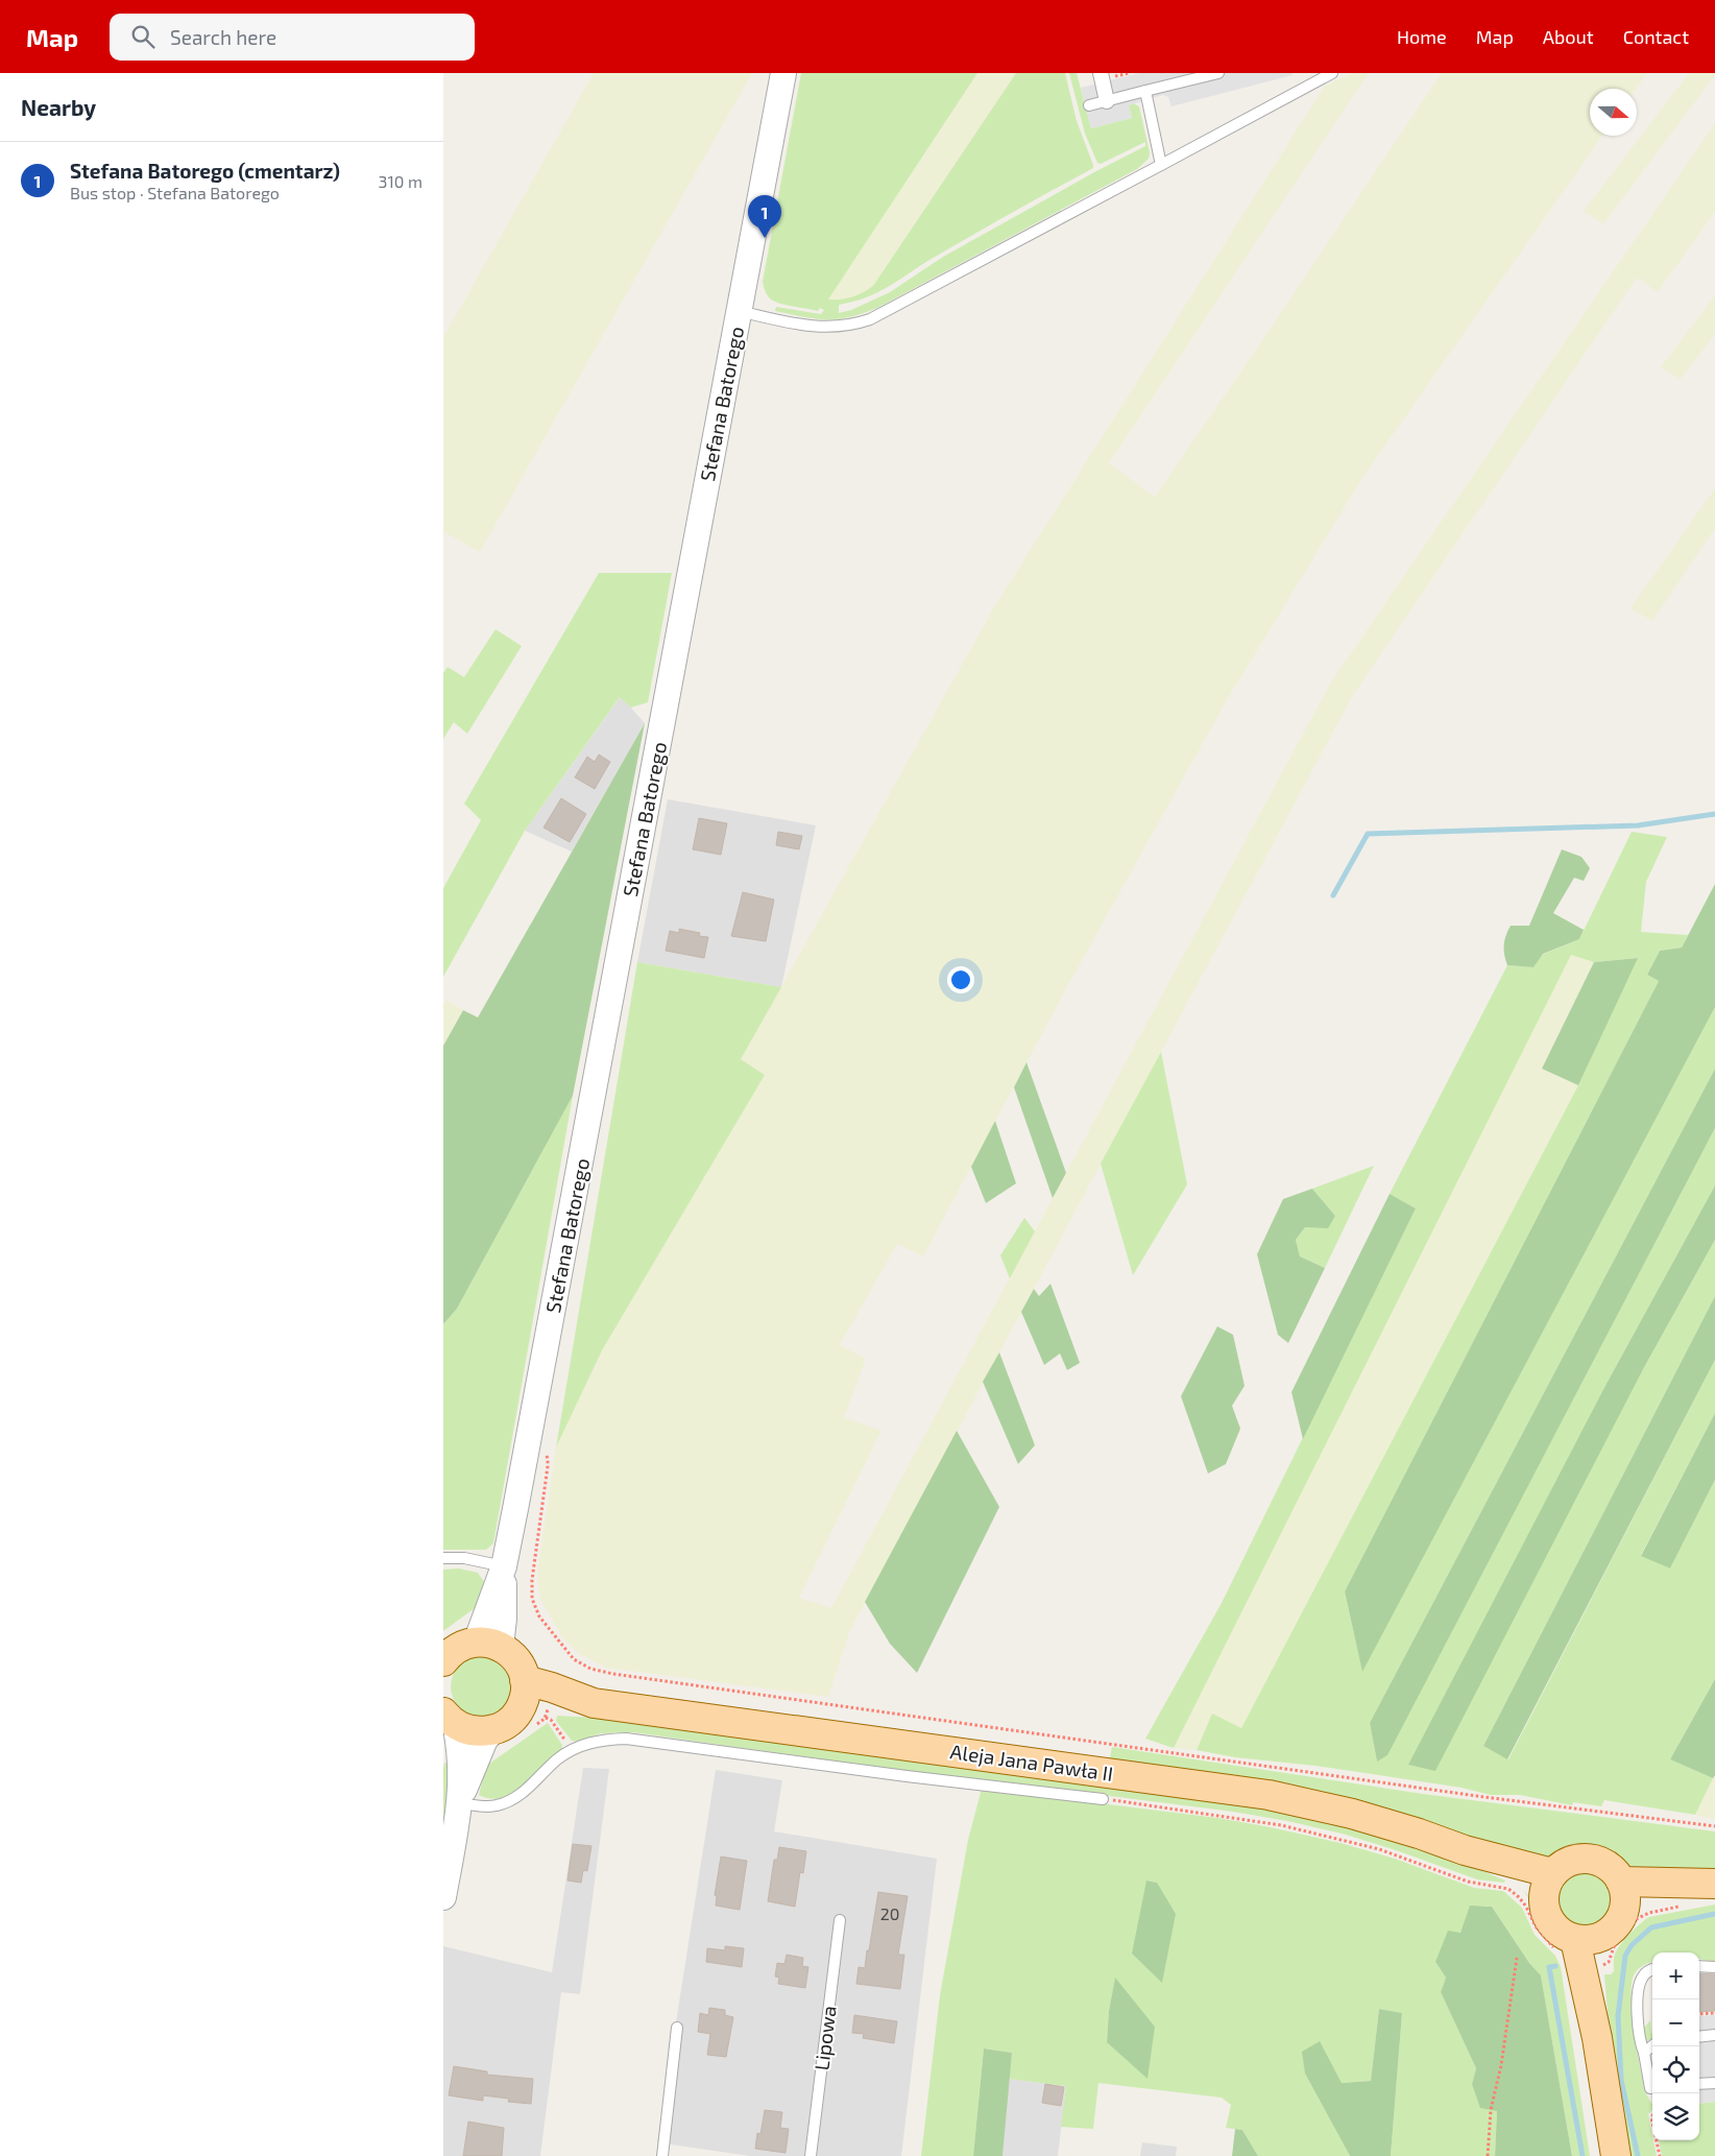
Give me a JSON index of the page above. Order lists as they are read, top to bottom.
{
  "streets": {
    "main road": ["Aleja Jana Pawła II"],
    "street": ["Stefana Batorego"],
    "lane": ["Lipowa"]
  },
  "house_numbers": ["20"],
  "north": "right",
  "page": {
    "header": "Map",
    "search": "Search here",
    "nav": [
      "Home",
      "Map",
      "About",
      "Contact"
    ],
    "heading": "Nearby",
    "list": [
      {
        "mark": "1",
        "name": "Stefana Batorego (cmentarz)",
        "note": "Bus stop · Stefana Batorego",
        "value": "310 m"
      }
    ],
    "pins": "1",
    "map_buttons": ["+", "−"]
  }
}
